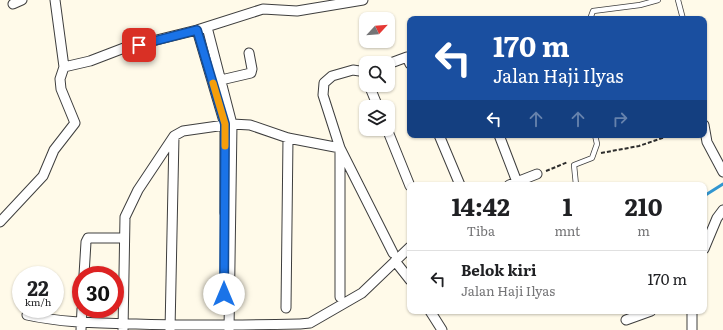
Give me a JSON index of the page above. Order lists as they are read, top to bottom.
{
  "north": "top right",
  "page": {
    "turn": ["170 m", "Jalan Haji Ilyas"],
    "eta": [
      "14:42",
      "Tiba",
      "1",
      "mnt",
      "210",
      "m"
    ],
    "list": [
      {
        "name": "Belok kiri",
        "note": "Jalan Haji Ilyas",
        "value": "170 m"
      }
    ],
    "speed": "22 km/h",
    "limit": "30"
  }
}
